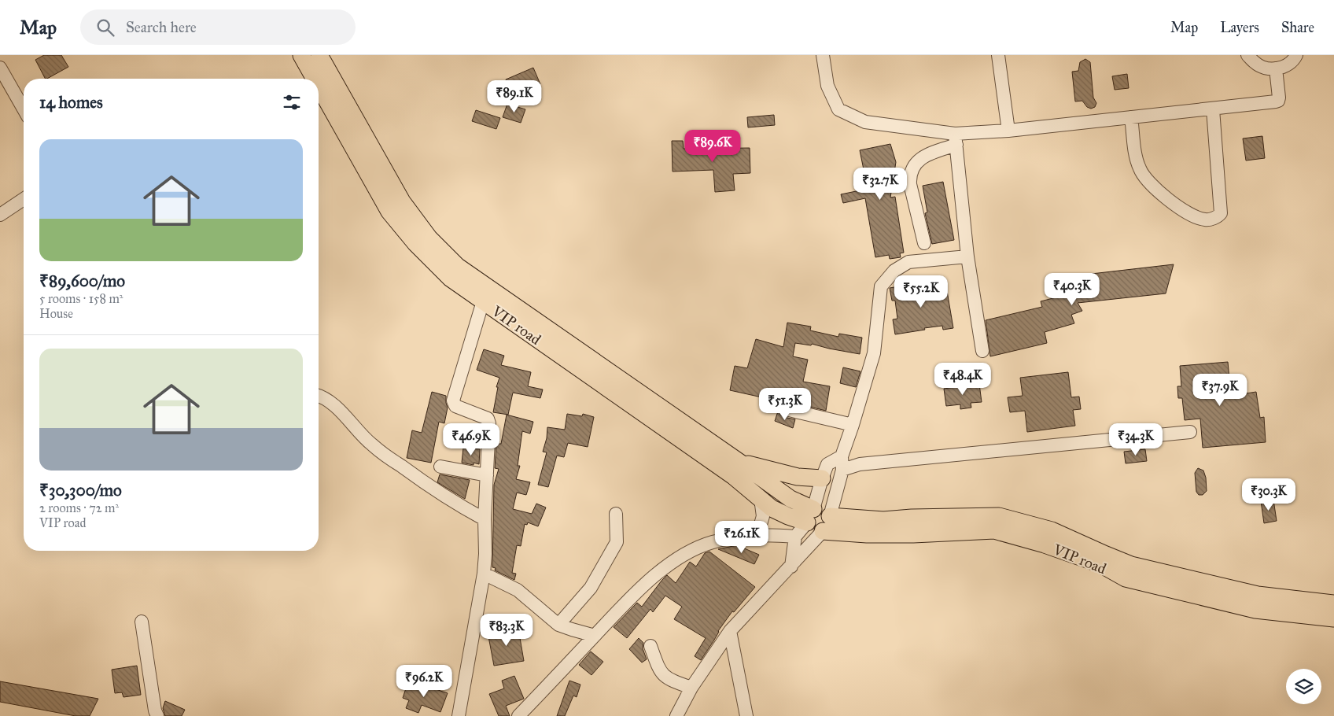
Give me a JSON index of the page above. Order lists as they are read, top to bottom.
{
  "streets": {
    "main road": ["VIP road"]
  },
  "page": {
    "header": "Map",
    "search": "Search here",
    "nav": ["Map", "Layers", "Share"],
    "heading": "14 homes",
    "price": [
      "₹89.1K",
      "₹89.6K",
      "₹32.7K",
      "₹40.3K",
      "₹55.2K",
      "₹48.4K",
      "₹37.9K",
      "₹51.3K",
      "₹46.9K",
      "₹34.3K",
      "₹30.3K",
      "₹26.1K",
      "₹83.3K",
      "₹96.2K"
    ],
    "list": [
      {
        "name": "₹89,600/mo",
        "note": "5 rooms · 158 m² · House"
      },
      {
        "name": "₹30,300/mo",
        "note": "2 rooms · 72 m² · VIP road"
      }
    ]
  }
}
